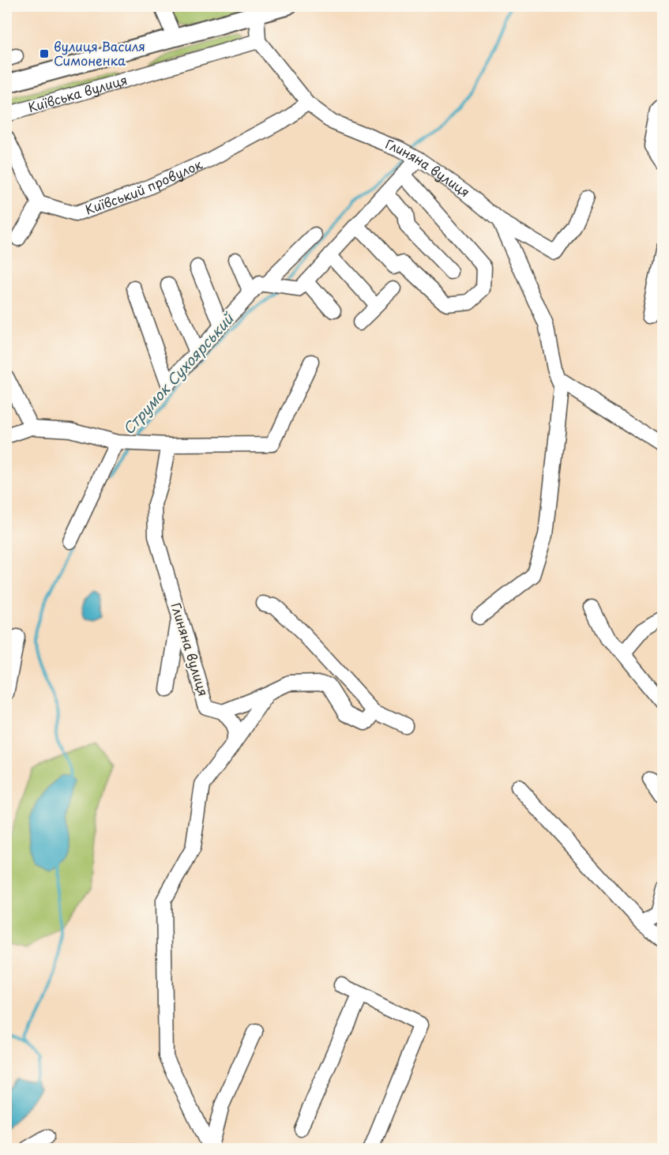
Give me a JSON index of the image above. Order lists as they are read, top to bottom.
{
  "streets": {
    "street": ["Київська вулиця", "Глиняна вулиця", "Київський провулок"]
  },
  "crossings": [
    ["Київська вулиця", "Глиняна вулиця"],
    ["Глиняна вулиця", "Київський провулок"]
  ],
  "water": ["Струмок Сухоярський"],
  "places": {
    "transit": ["вулиця Василя Симоненка"]
  }
}
